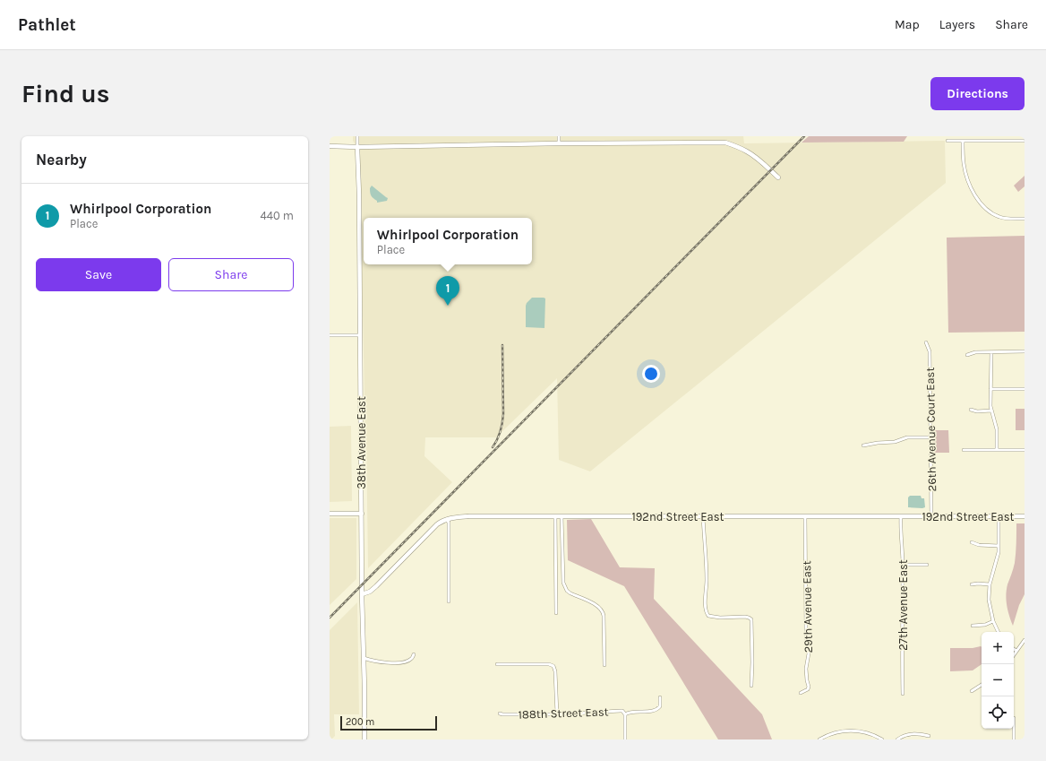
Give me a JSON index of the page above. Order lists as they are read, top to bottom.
{
  "streets": {
    "street": [
      "26th Avenue Court East",
      "38th Avenue East",
      "192nd Street East",
      "27th Avenue East",
      "29th Avenue East",
      "188th Street East"
    ]
  },
  "crossings": [
    ["26th Avenue Court East", "192nd Street East"],
    ["38th Avenue East", "192nd Street East"],
    ["192nd Street East", "27th Avenue East"],
    ["192nd Street East", "29th Avenue East"]
  ],
  "scale_bar": "200 m",
  "page": {
    "header": "Pathlet",
    "nav": ["Map", "Layers", "Share"],
    "buttons": [
      "Directions",
      ["Save", "Share"]
    ],
    "title": "Find us",
    "heading": "Nearby",
    "list": [
      {
        "mark": "1",
        "name": "Whirlpool Corporation",
        "note": "Place",
        "value": "440 m"
      }
    ],
    "popup": ["Whirlpool Corporation", "Place"],
    "pins": "1",
    "map_buttons": ["+", "−"],
    "scale": "200 m"
  }
}
